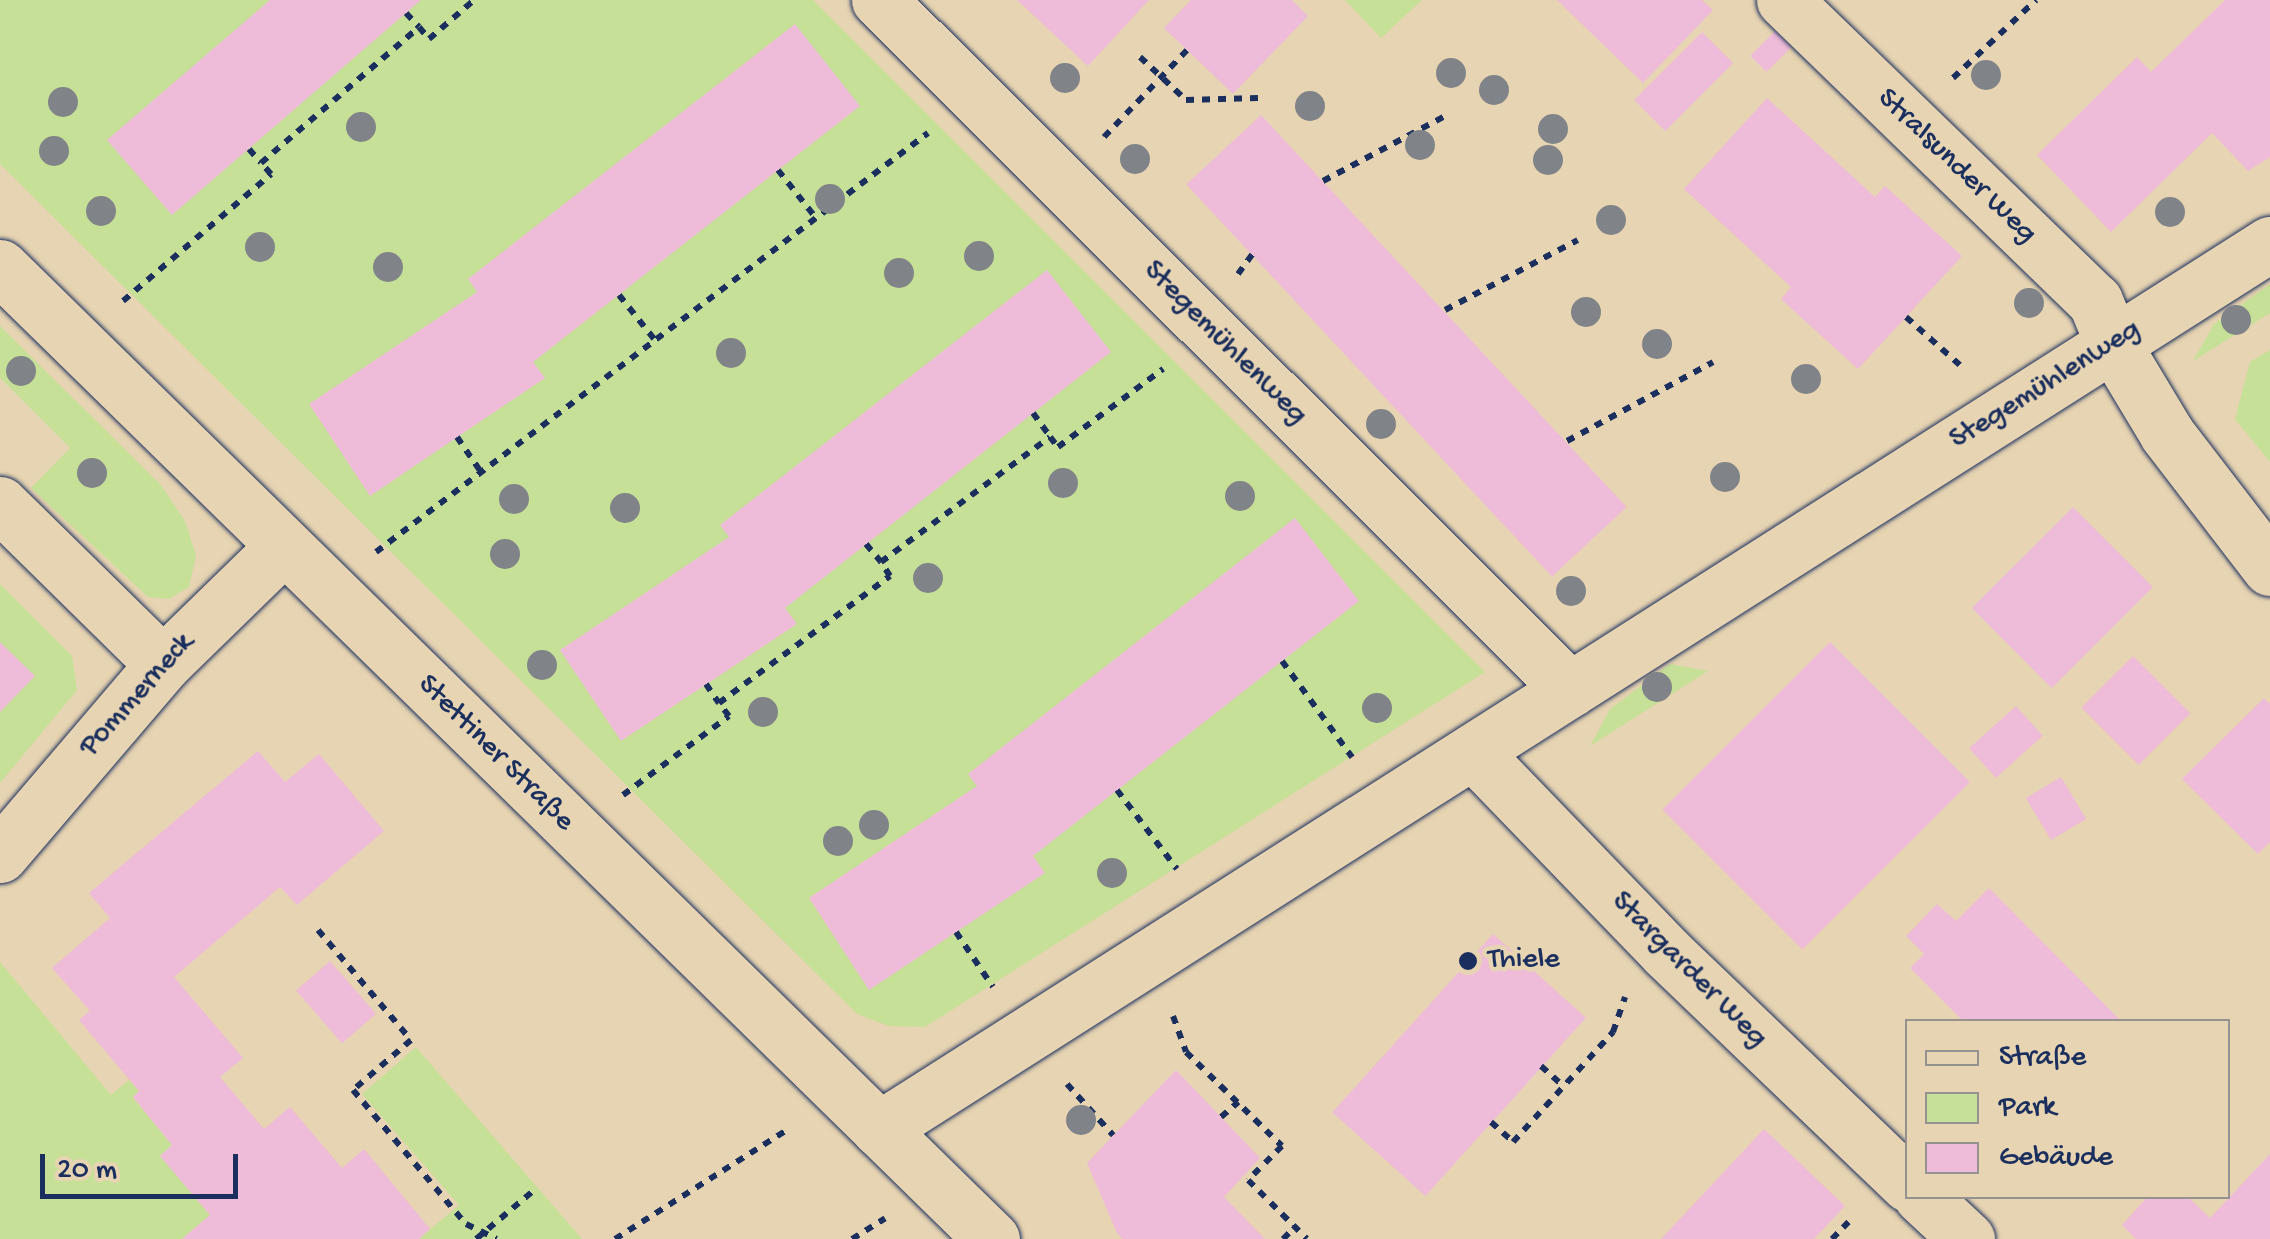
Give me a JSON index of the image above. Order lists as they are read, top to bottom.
{
  "streets": {
    "street": [
      "Stralsunder Weg",
      "Stegemühlenweg",
      "Pommerneck",
      "Stettiner Straße",
      "Stargarder Weg"
    ]
  },
  "crossings": [
    ["Stralsunder Weg", "Stegemühlenweg"],
    ["Stegemühlenweg", "Stettiner Straße"],
    ["Stegemühlenweg", "Stargarder Weg"],
    ["Pommerneck", "Stettiner Straße"]
  ],
  "places": ["Thiele"],
  "legend": ["Straße", "Park", "Gebäude"],
  "scale_bar": "20 m"
}
